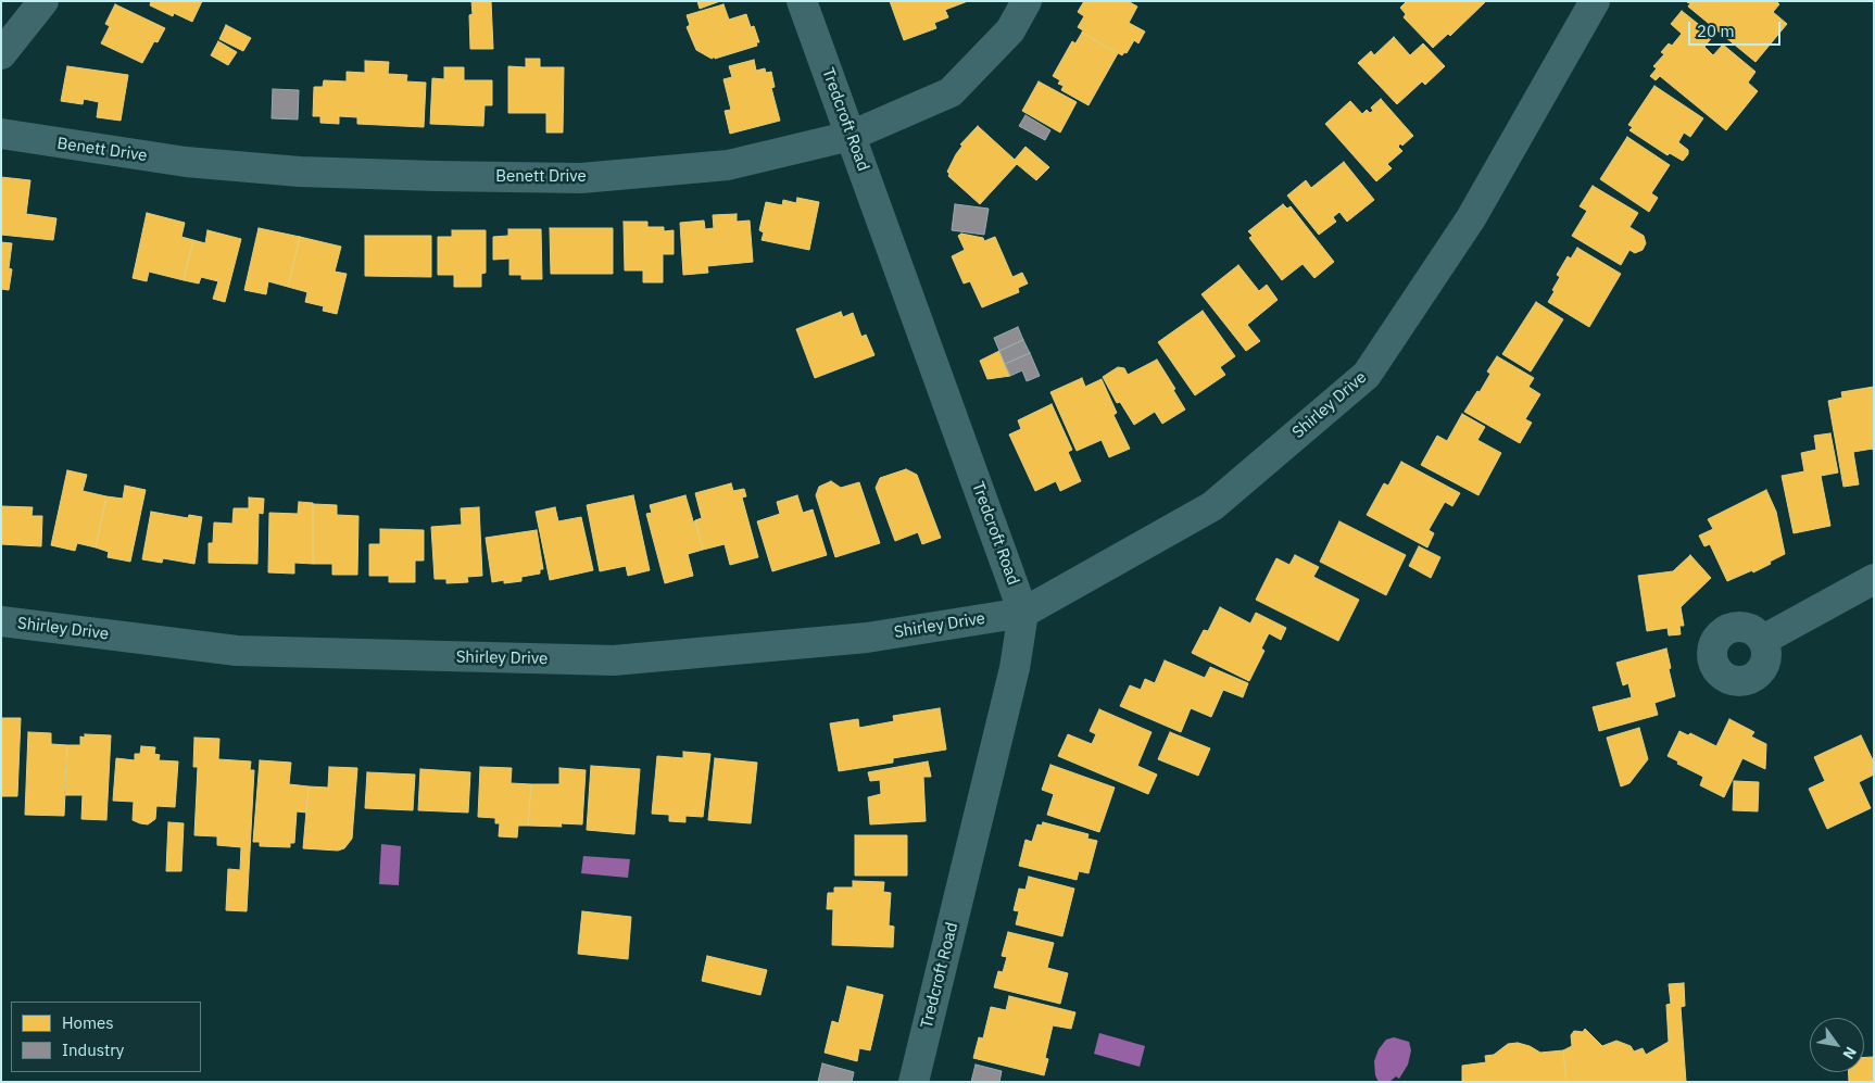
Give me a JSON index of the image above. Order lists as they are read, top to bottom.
{
  "streets": {
    "street": ["Tredcroft Road", "Benett Drive", "Shirley Drive"]
  },
  "crossings": [
    ["Tredcroft Road", "Benett Drive"],
    ["Tredcroft Road", "Shirley Drive"]
  ],
  "legend": ["Homes", "Industry"],
  "scale_bar": "20 m",
  "north": "bottom right"
}
